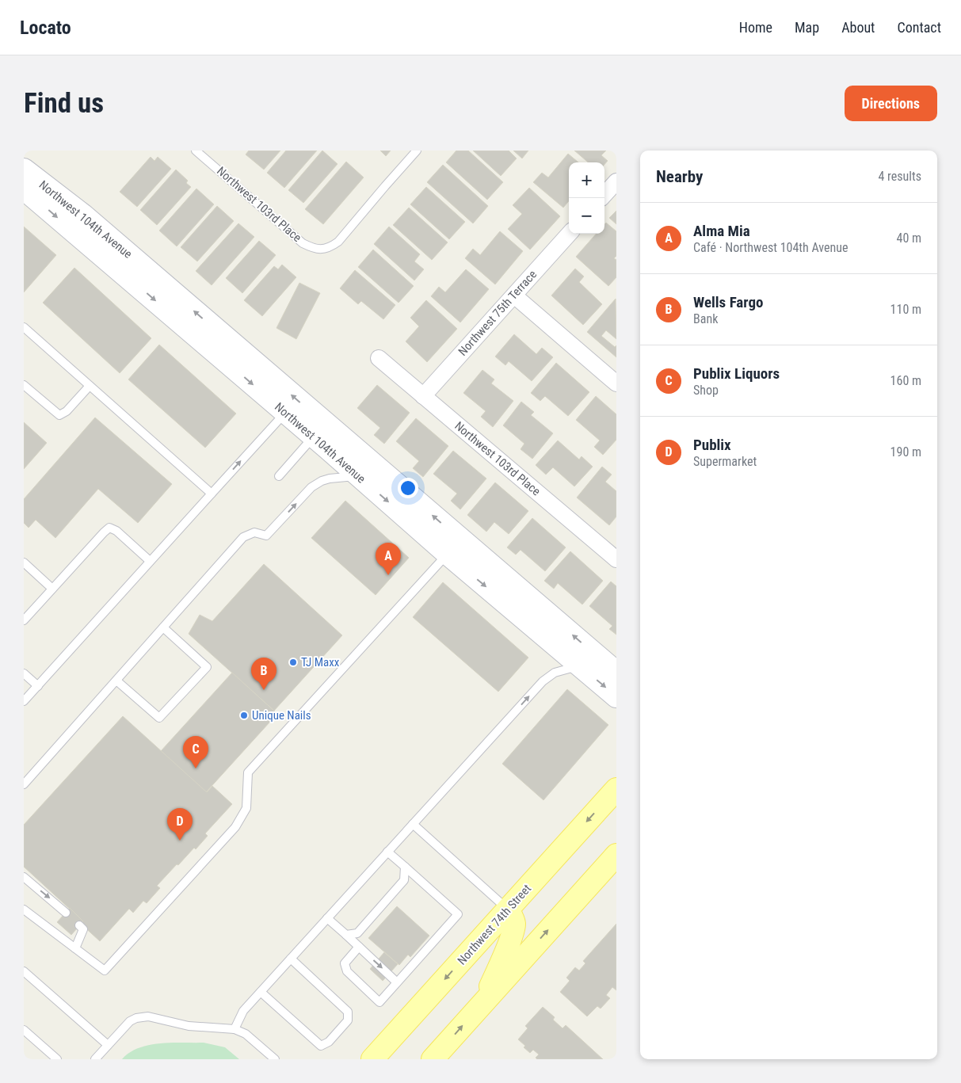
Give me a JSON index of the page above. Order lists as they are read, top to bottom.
{
  "streets": {
    "main road": ["Northwest 74th Street"],
    "street": ["Northwest 103rd Place", "Northwest 104th Avenue", "Northwest 75th Terrace"]
  },
  "crossings": [
    ["Northwest 103rd Place", "Northwest 75th Terrace"]
  ],
  "places": ["TJ Maxx", "Unique Nails"],
  "page": {
    "header": "Locato",
    "nav": [
      "Home",
      "Map",
      "About",
      "Contact"
    ],
    "buttons": "Directions",
    "title": "Find us",
    "heading": ["Nearby", "4 results"],
    "map_buttons": ["+", "−"],
    "list": [
      {
        "mark": "A",
        "name": "Alma Mia",
        "note": "Café · Northwest 104th Avenue",
        "value": "40 m"
      },
      {
        "mark": "B",
        "name": "Wells Fargo",
        "note": "Bank",
        "value": "110 m"
      },
      {
        "mark": "C",
        "name": "Publix Liquors",
        "note": "Shop",
        "value": "160 m"
      },
      {
        "mark": "D",
        "name": "Publix",
        "note": "Supermarket",
        "value": "190 m"
      }
    ],
    "pins": [
      "A",
      "B",
      "C",
      "D"
    ]
  }
}
